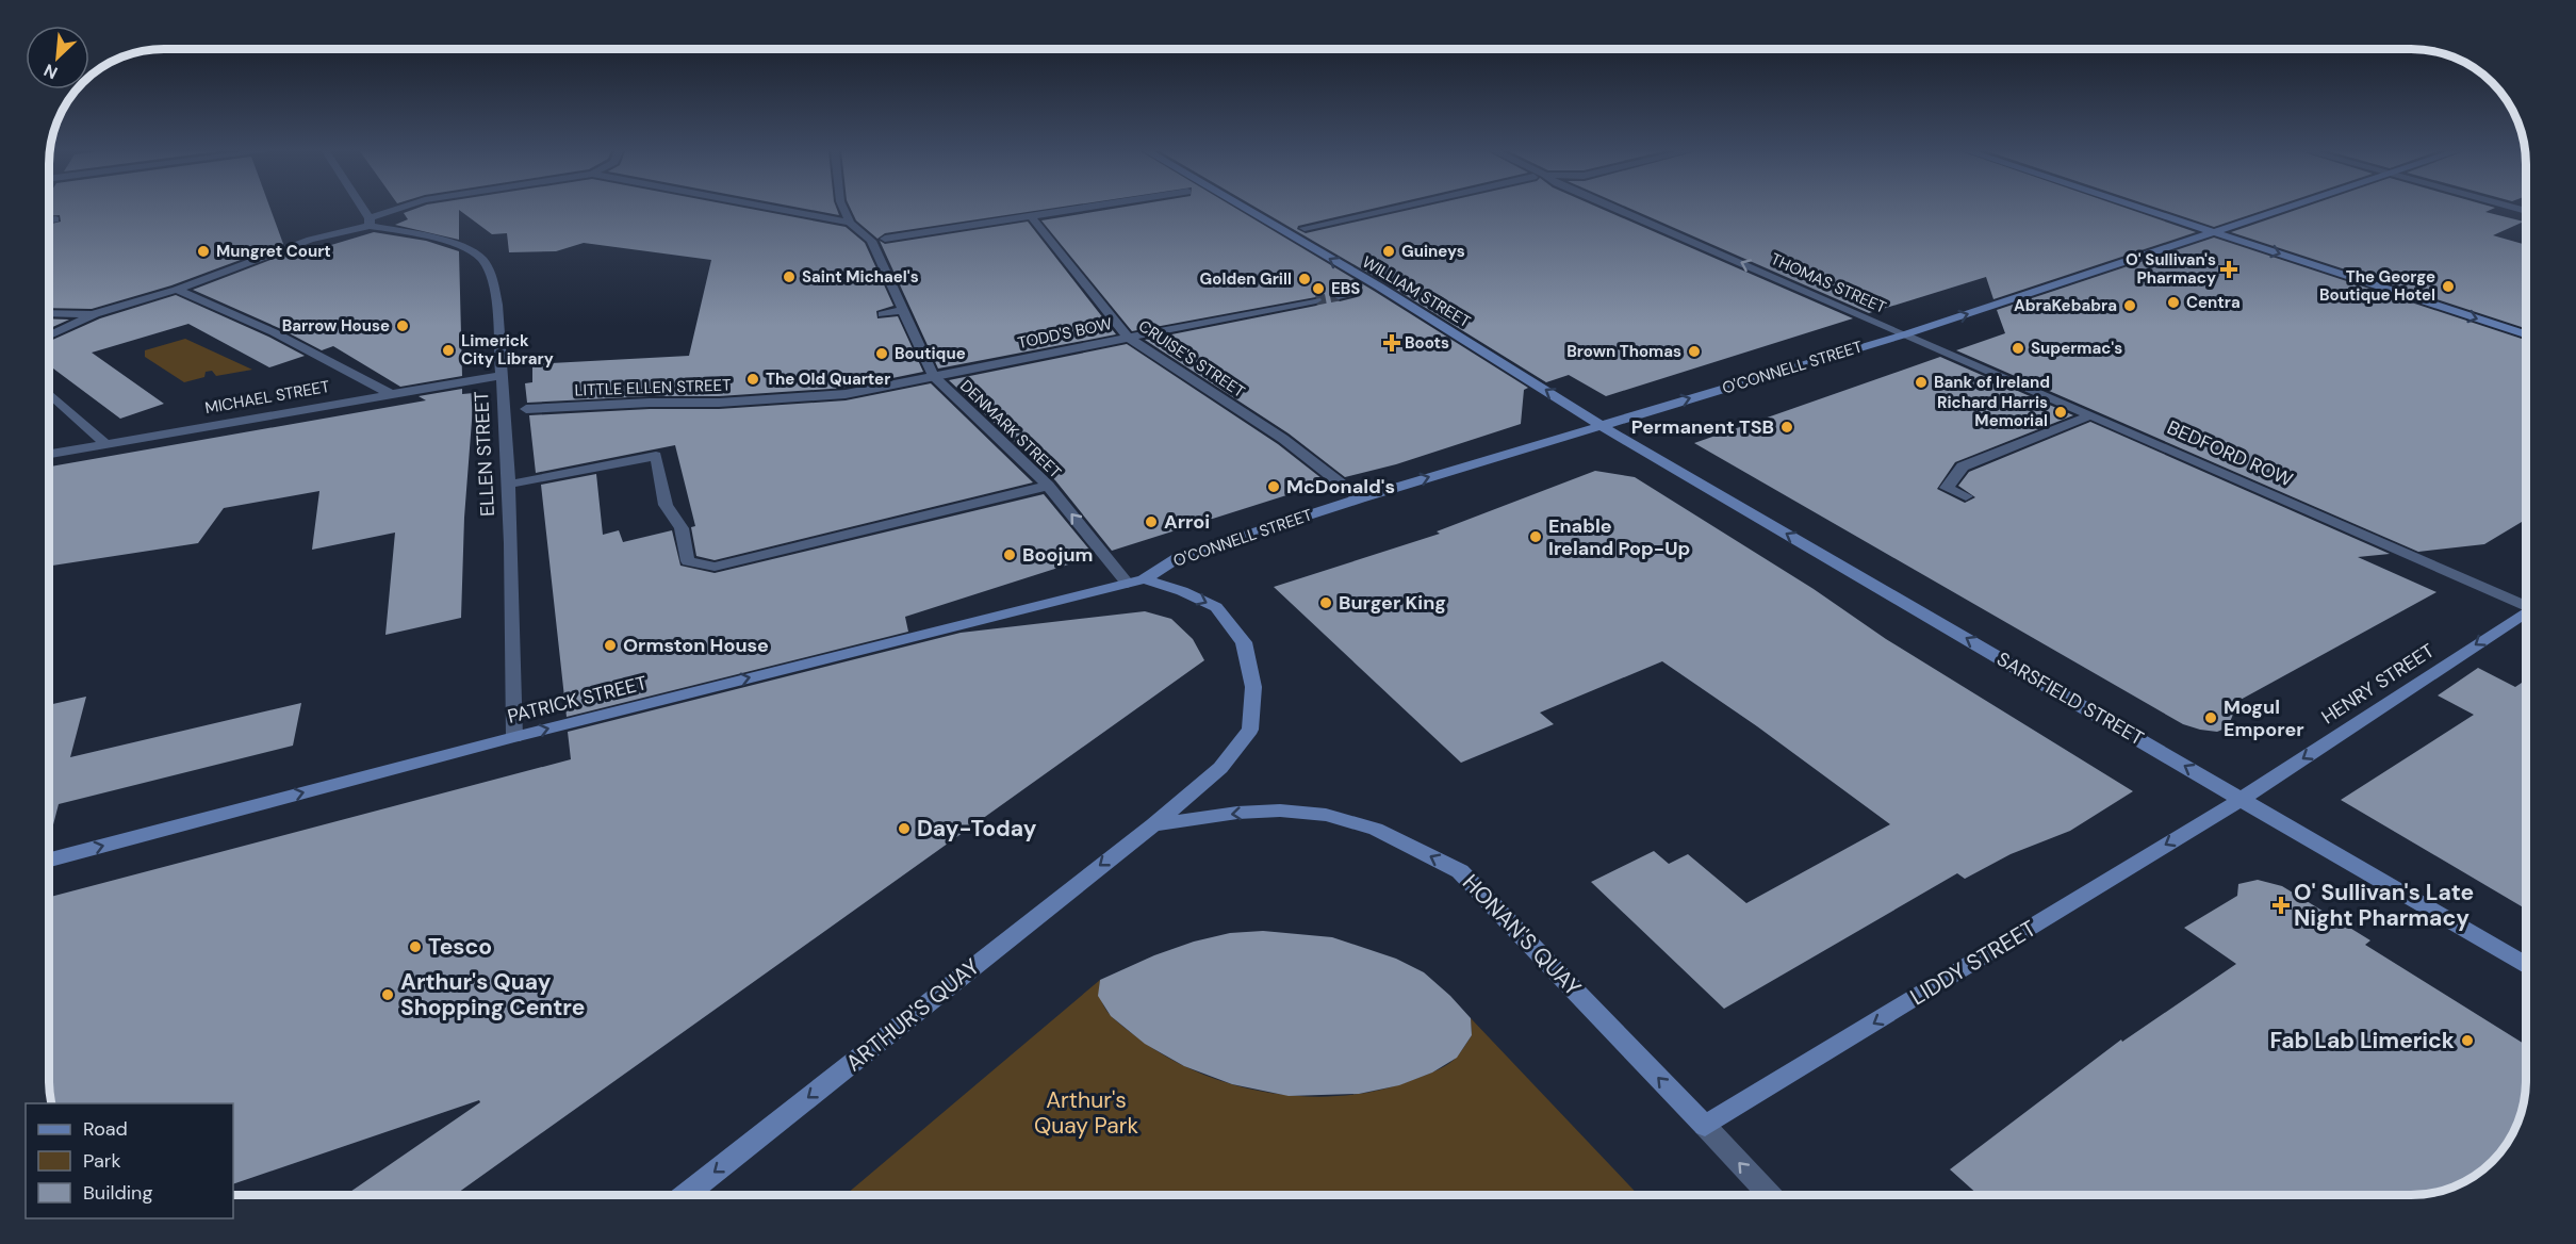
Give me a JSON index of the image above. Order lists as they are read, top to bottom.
{
  "streets": {
    "main road": [
      "WILLIAM STREET",
      "O'CONNELL STREET",
      "HENRY STREET",
      "SARSFIELD STREET",
      "PATRICK STREET",
      "HONAN'S QUAY",
      "LIDDY STREET",
      "ARTHUR'S QUAY"
    ],
    "street": [
      "THOMAS STREET",
      "TODD'S BOW",
      "CRUISE'S STREET",
      "LITTLE ELLEN STREET",
      "MICHAEL STREET",
      "DENMARK STREET",
      "ELLEN STREET",
      "BEDFORD ROW"
    ]
  },
  "crossings": [
    ["THOMAS STREET", "O'CONNELL STREET"],
    ["THOMAS STREET", "BEDFORD ROW"],
    ["WILLIAM STREET", "O'CONNELL STREET"],
    ["WILLIAM STREET", "SARSFIELD STREET"],
    ["TODD'S BOW", "CRUISE'S STREET"],
    ["TODD'S BOW", "LITTLE ELLEN STREET"],
    ["TODD'S BOW", "DENMARK STREET"],
    ["CRUISE'S STREET", "O'CONNELL STREET"],
    ["O'CONNELL STREET", "DENMARK STREET"],
    ["O'CONNELL STREET", "BEDFORD ROW"],
    ["O'CONNELL STREET", "SARSFIELD STREET"],
    ["O'CONNELL STREET", "PATRICK STREET"],
    ["LITTLE ELLEN STREET", "DENMARK STREET"],
    ["MICHAEL STREET", "ELLEN STREET"],
    ["DENMARK STREET", "PATRICK STREET"],
    ["ELLEN STREET", "PATRICK STREET"],
    ["HENRY STREET", "SARSFIELD STREET"],
    ["HENRY STREET", "LIDDY STREET"],
    ["SARSFIELD STREET", "LIDDY STREET"],
    ["HONAN'S QUAY", "LIDDY STREET"],
    ["HONAN'S QUAY", "ARTHUR'S QUAY"]
  ],
  "one_way": [
    "THOMAS STREET",
    "WILLIAM STREET",
    "O'CONNELL STREET",
    "HENRY STREET",
    "SARSFIELD STREET",
    "PATRICK STREET",
    "HONAN'S QUAY",
    "LIDDY STREET",
    "ARTHUR'S QUAY"
  ],
  "parks": ["Arthur's Quay Park"],
  "places": {
    "other": [
      "Mungret Court",
      "Guineys",
      "Saint Michael's",
      "Golden Grill",
      "The George Boutique Hotel",
      "EBS",
      "Centra",
      "AbraKebabra",
      "Barrow House",
      "Supermac's",
      "Limerick City Library",
      "Brown Thomas",
      "Boutique",
      "The Old Quarter",
      "Bank of Ireland",
      "Richard Harris Memorial",
      "Permanent TSB",
      "McDonald's",
      "Arroi",
      "Enable Ireland Pop-Up",
      "Boojum",
      "Burger King",
      "Ormston House",
      "Mogul Emporer",
      "Day-Today",
      "Tesco",
      "Arthur's Quay Shopping Centre",
      "Fab Lab Limerick"
    ],
    "health": ["O' Sullivan's Pharmacy", "Boots", "O' Sullivan's Late Night Pharmacy"]
  },
  "legend": ["Road", "Park", "Building"],
  "north": "bottom left"
}
